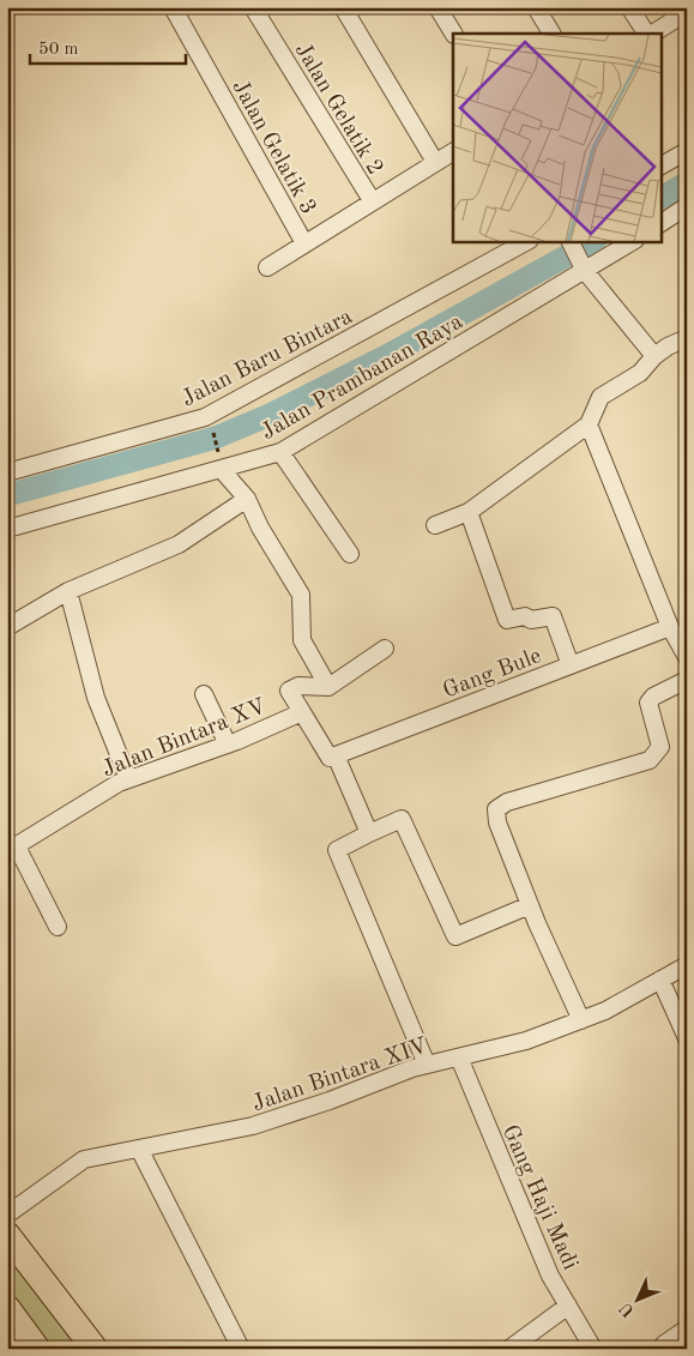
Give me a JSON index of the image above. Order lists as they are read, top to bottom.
{
  "streets": {
    "street": [
      "Jalan Gelatik 2",
      "Jalan Gelatik 3",
      "Jalan Baru Bintara",
      "Jalan Prambanan Raya",
      "Gang Bule",
      "Jalan Bintara XV",
      "Jalan Bintara XIV",
      "Gang Haji Madi"
    ]
  },
  "crossings": [
    ["Gang Bule", "Jalan Bintara XV"],
    ["Jalan Bintara XIV", "Gang Haji Madi"]
  ],
  "scale_bar": "50 m",
  "north": "bottom left"
}
